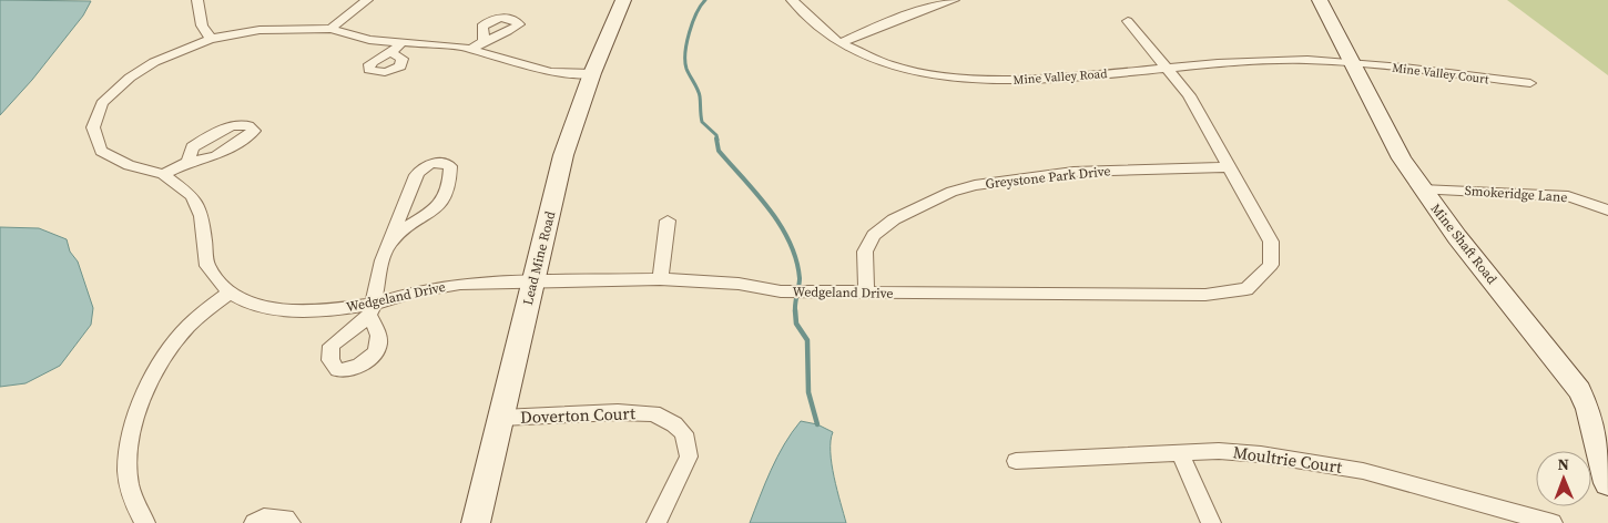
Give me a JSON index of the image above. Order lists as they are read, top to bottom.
{
  "streets": {
    "main road": ["Mine Shaft Road", "Lead Mine Road"],
    "street": [
      "Mine Valley Court",
      "Mine Valley Road",
      "Greystone Park Drive",
      "Smokeridge Lane",
      "Wedgeland Drive",
      "Doverton Court",
      "Moultrie Court"
    ]
  },
  "crossings": [
    ["Mine Valley Court", "Mine Valley Road"],
    ["Mine Valley Court", "Mine Shaft Road"],
    ["Mine Valley Road", "Mine Shaft Road"],
    ["Mine Valley Road", "Wedgeland Drive"],
    ["Greystone Park Drive", "Wedgeland Drive"],
    ["Smokeridge Lane", "Mine Shaft Road"],
    ["Lead Mine Road", "Wedgeland Drive"],
    ["Lead Mine Road", "Doverton Court"]
  ],
  "north": "top"
}
